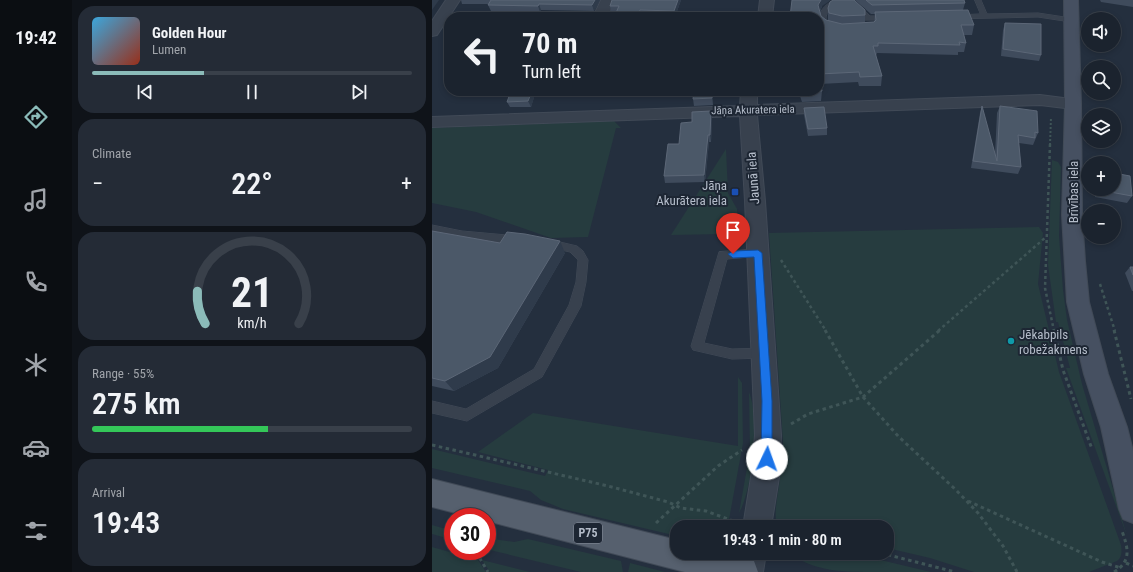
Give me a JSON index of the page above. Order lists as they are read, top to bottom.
{
  "streets": {
    "main road": ["Brīvības iela", "P75"],
    "street": ["Jāņa Akuratera iela", "Jaunā iela"]
  },
  "crossings": [
    ["Jāņa Akuratera iela", "Jaunā iela"],
    ["Jāņa Akuratera iela", "Brīvības iela"]
  ],
  "places": {
    "transit": ["Jāņa Akurātera iela"],
    "other": ["Jēkabpils robežakmens"]
  },
  "page": {
    "tabs": "19:42",
    "map_buttons": ["+", "−"],
    "turn": ["70 m", "Turn left"],
    "song": ["Golden Hour", "Lumen"],
    "tile": [
      "Climate",
      ["Range · 55%", "275 km"],
      ["Arrival", "19:43"]
    ],
    "heat": ["−", "22°", "+"],
    "limit": "30",
    "trip": "19:43 · 1 min · 80 m",
    "gauge": ["21", "km/h"]
  }
}
